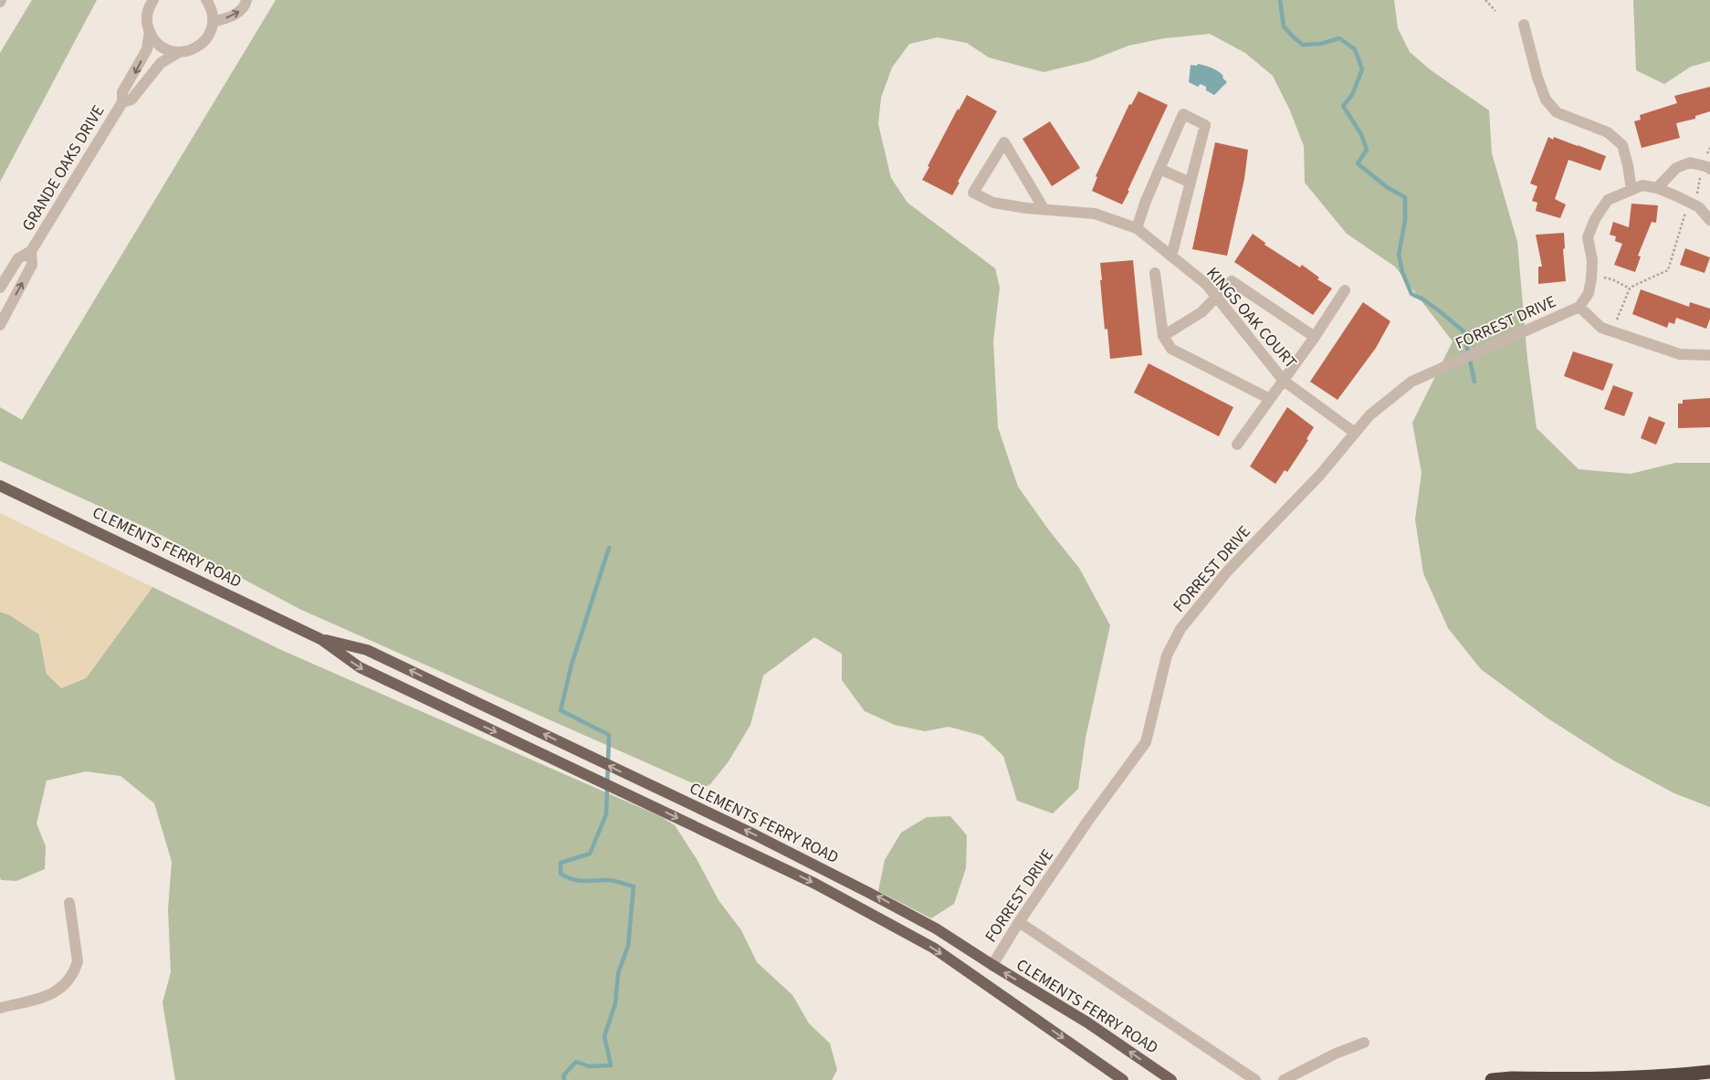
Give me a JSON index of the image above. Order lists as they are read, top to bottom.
{
  "streets": {
    "main road": ["CLEMENTS FERRY ROAD"],
    "street": ["GRANDE OAKS DRIVE", "KINGS OAK COURT", "FORREST DRIVE"]
  },
  "crossings": [
    ["KINGS OAK COURT", "FORREST DRIVE"],
    ["FORREST DRIVE", "CLEMENTS FERRY ROAD"]
  ]
}
